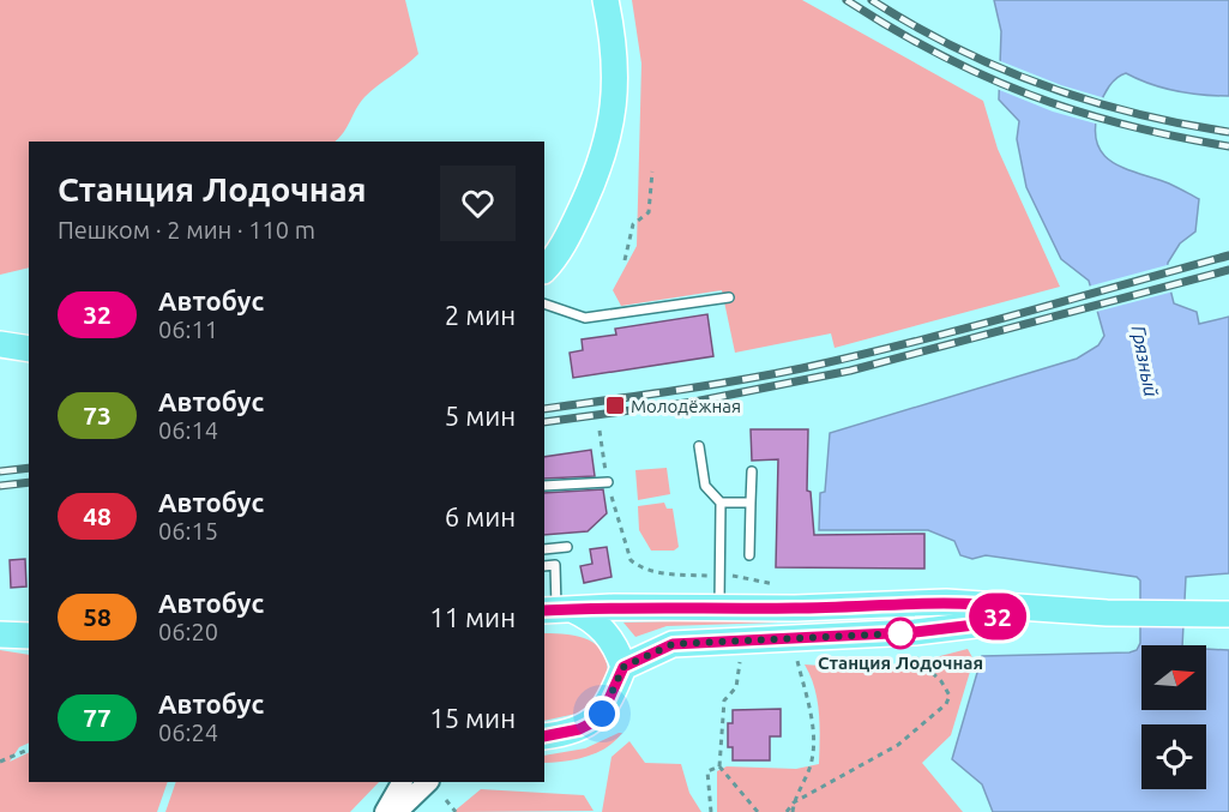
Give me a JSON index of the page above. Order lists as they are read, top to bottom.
{
  "water": ["Грязный"],
  "places": {
    "transit": ["Молодёжная"],
    "other": ["Станция Лодочная"]
  },
  "lines": ["bus line 32"],
  "north": "right",
  "page": {
    "on_map": "32",
    "heading": ["Станция Лодочная", "Пешком · 2 мин · 110 m"],
    "list": [
      {
        "mark": "32",
        "name": "Автобус",
        "note": "06:11",
        "value": "2 мин"
      },
      {
        "mark": "73",
        "name": "Автобус",
        "note": "06:14",
        "value": "5 мин"
      },
      {
        "mark": "48",
        "name": "Автобус",
        "note": "06:15",
        "value": "6 мин"
      },
      {
        "mark": "58",
        "name": "Автобус",
        "note": "06:20",
        "value": "11 мин"
      },
      {
        "mark": "77",
        "name": "Автобус",
        "note": "06:24",
        "value": "15 мин"
      }
    ]
  }
}
